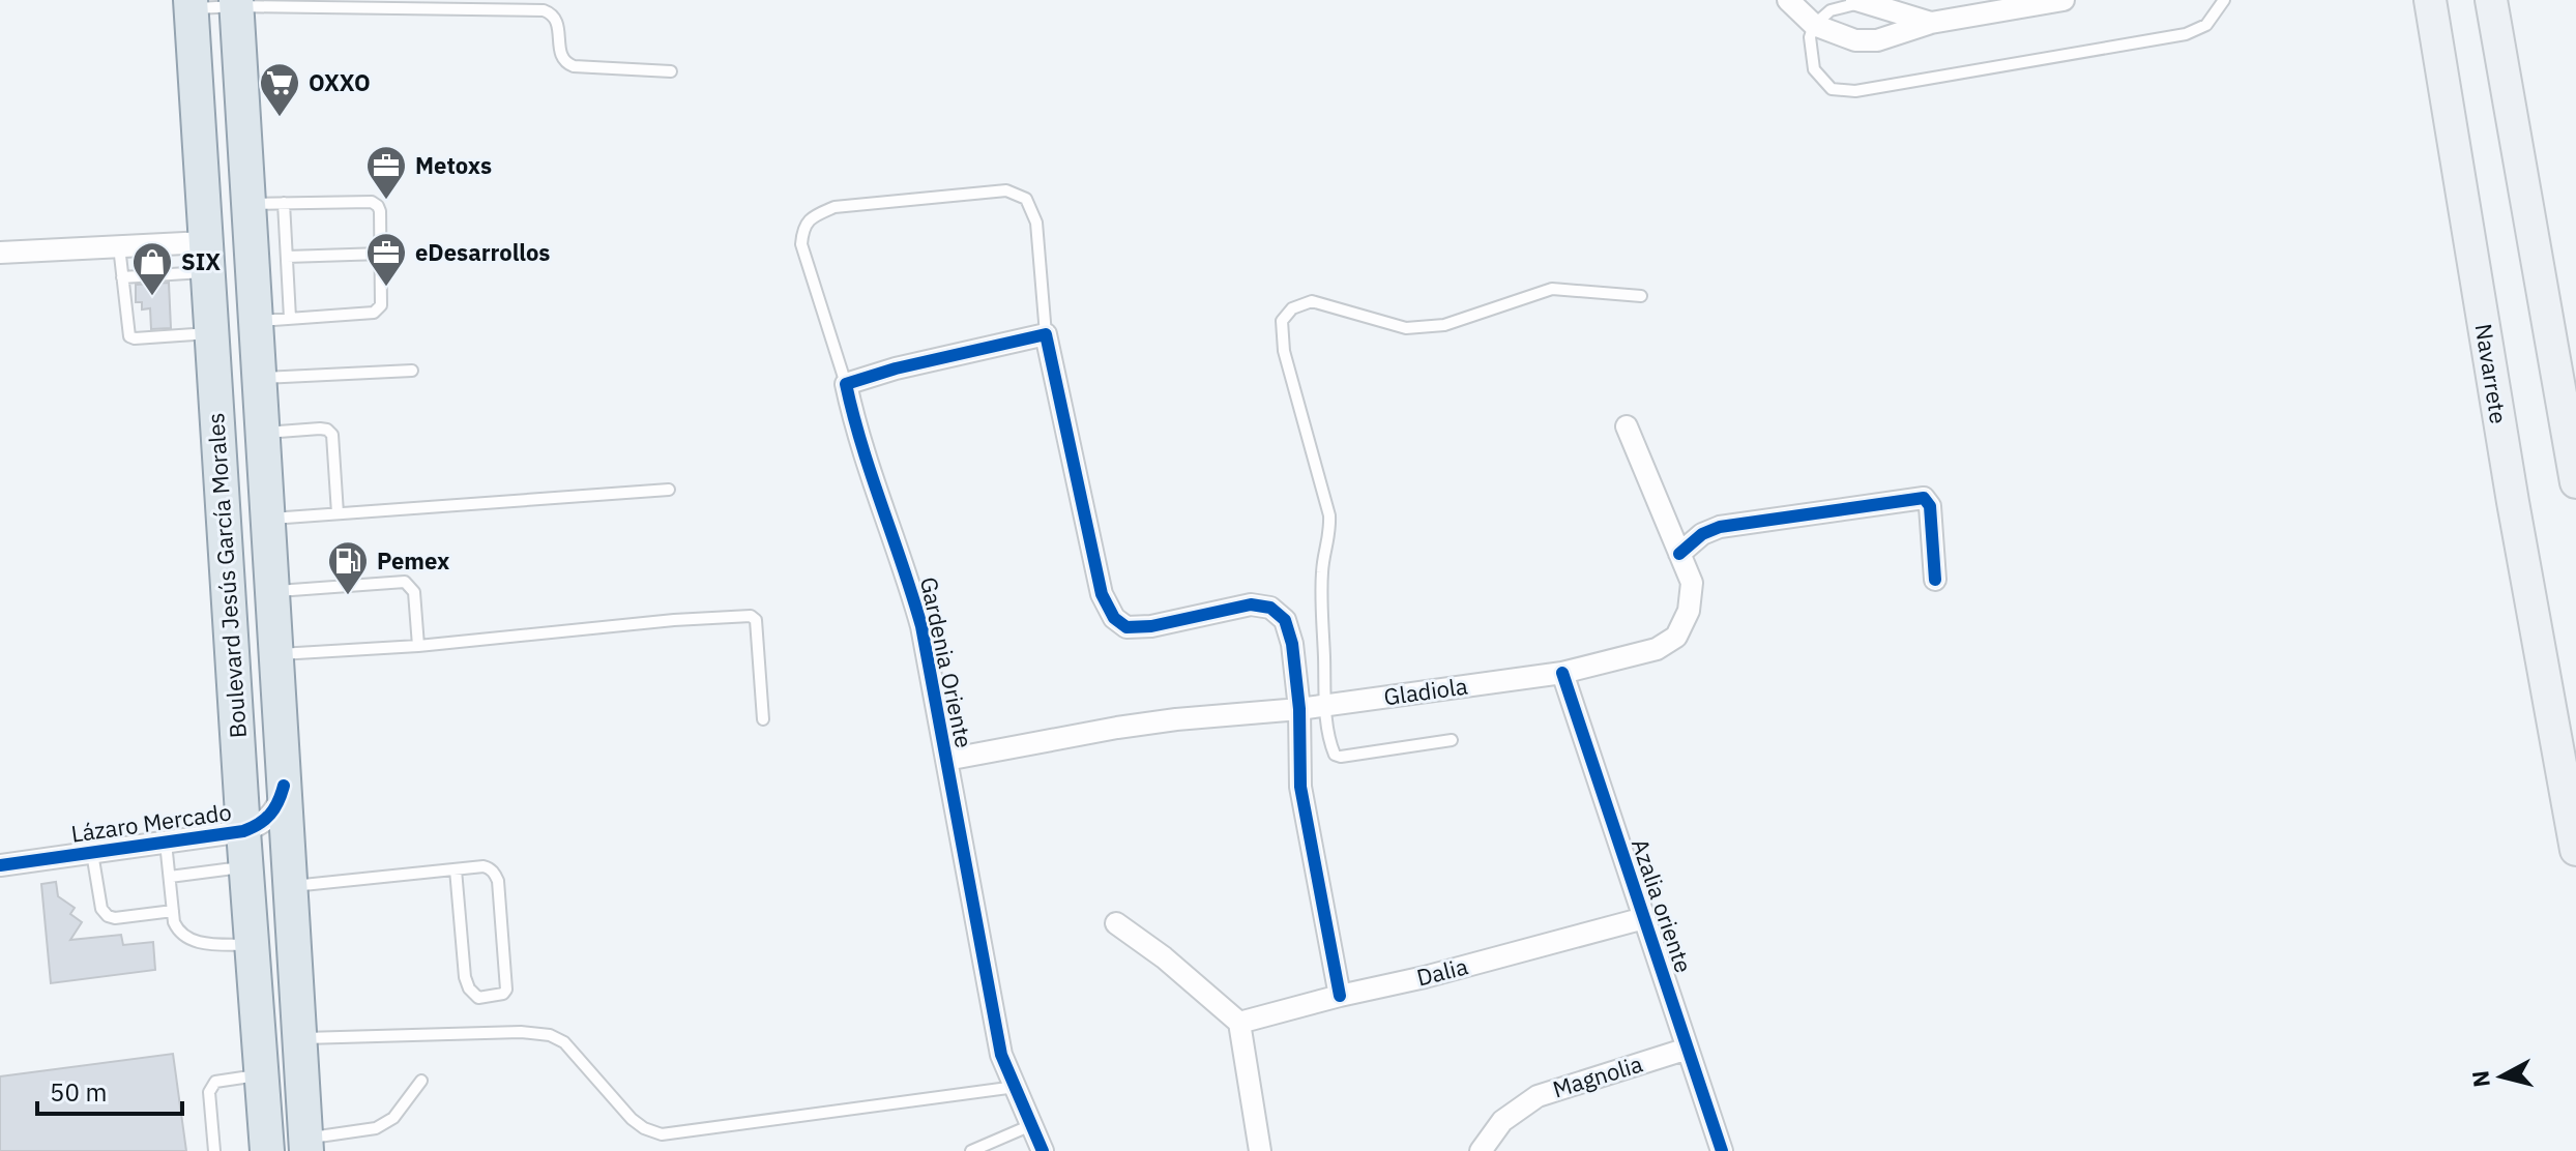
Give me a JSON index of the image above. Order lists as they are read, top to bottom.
{
  "streets": {
    "main road": ["Navarrete", "Boulevard Jesús García Morales"],
    "street": [
      "Gardenia Oriente",
      "Gladiola",
      "Lázaro Mercado",
      "Azalia oriente",
      "Dalia",
      "Magnolia"
    ]
  },
  "crossings": [
    ["Boulevard Jesús García Morales", "Lázaro Mercado"],
    ["Gardenia Oriente", "Gladiola"],
    ["Gladiola", "Azalia oriente"],
    ["Azalia oriente", "Dalia"],
    ["Azalia oriente", "Magnolia"]
  ],
  "places": {
    "supermarket": ["OXXO"],
    "office": ["Metoxs", "eDesarrollos"],
    "shop": ["SIX"],
    "fuel station": ["Pemex"]
  },
  "scale_bar": "50 m",
  "north": "left"
}
